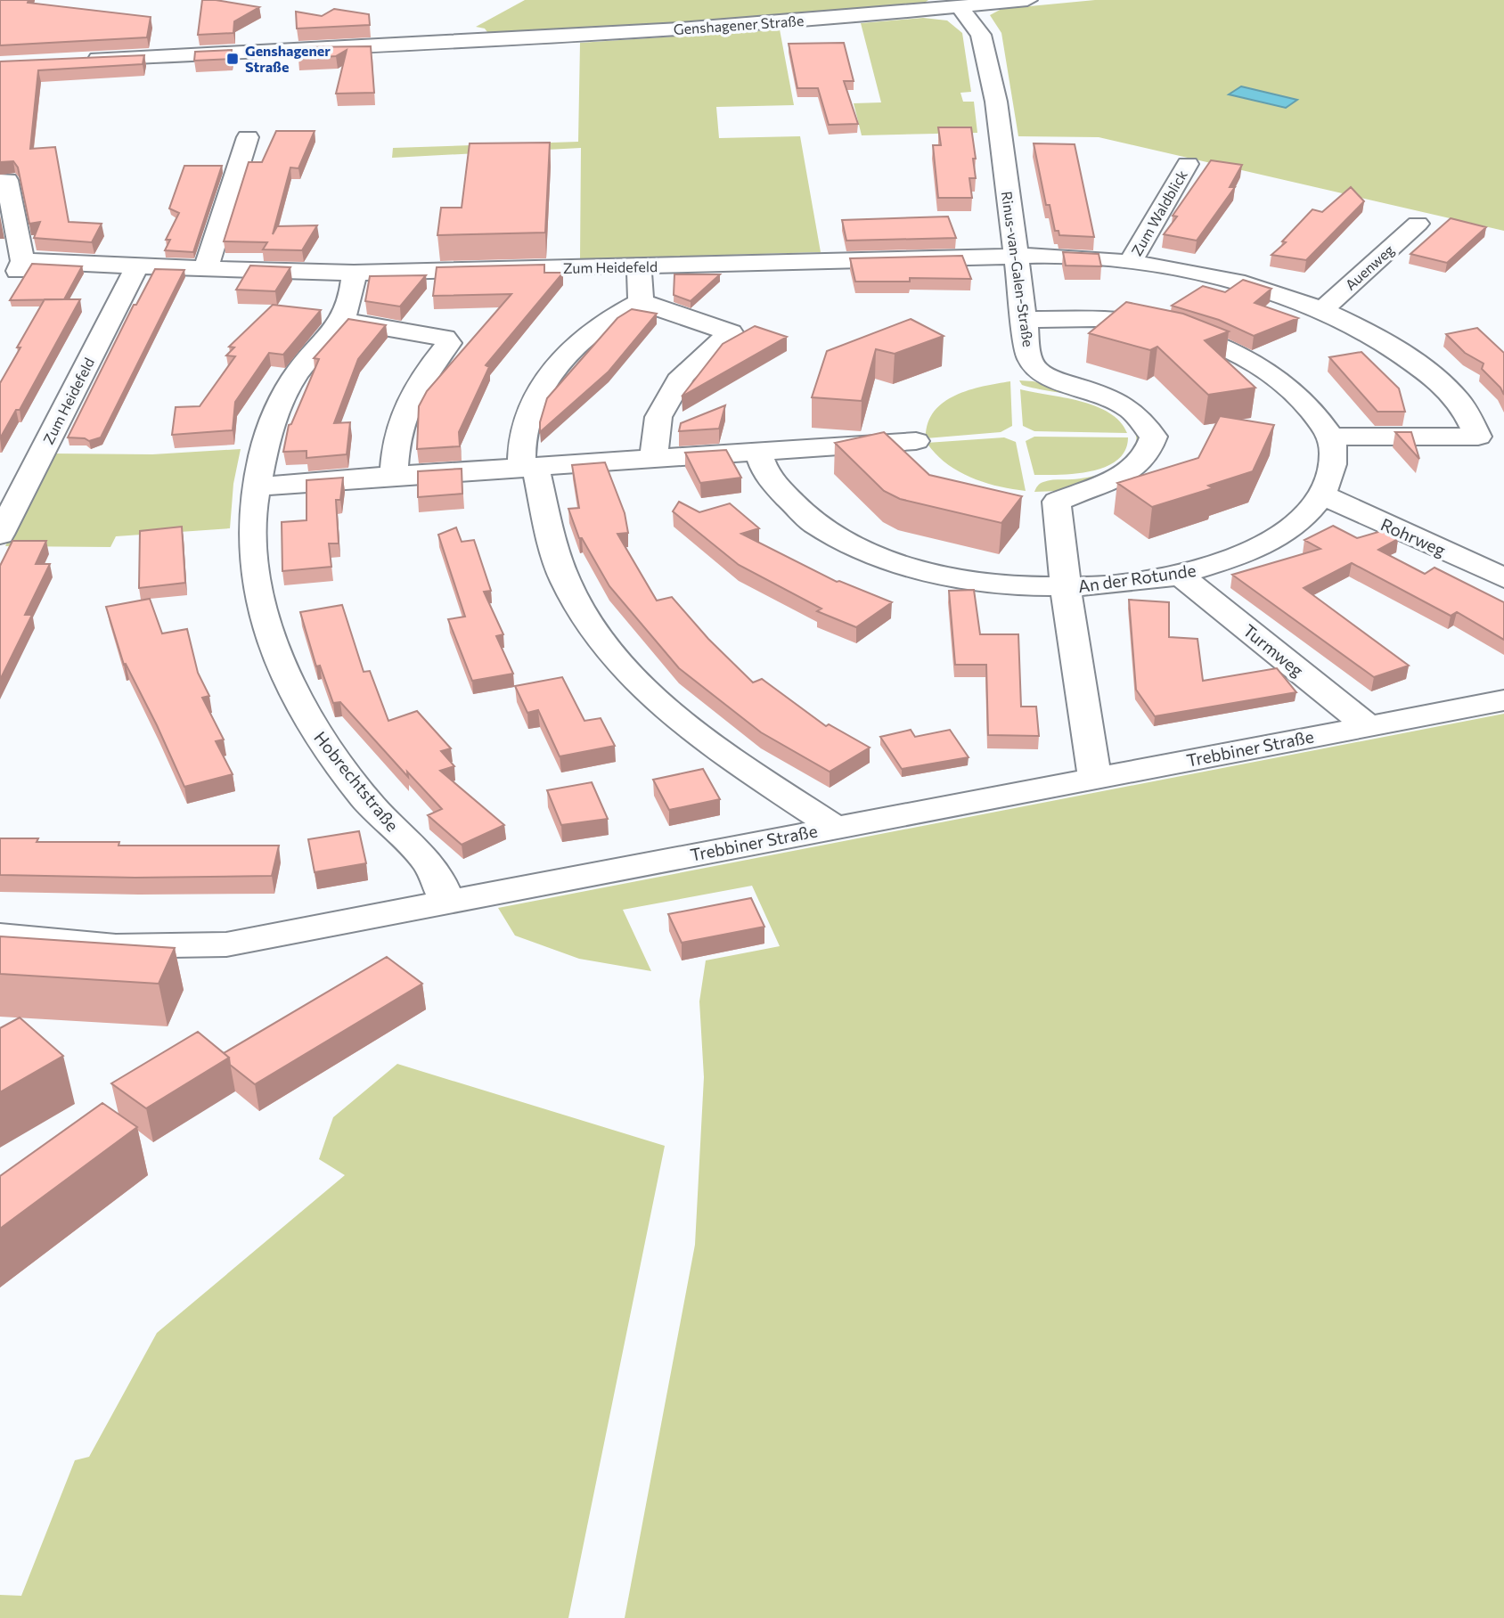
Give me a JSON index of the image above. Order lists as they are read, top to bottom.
{
  "streets": {
    "street": [
      "Genshagener Straße",
      "Zum Waldblick",
      "Zum Heidefeld",
      "Auenweg",
      "Rinus-van-Galen-Straße",
      "Rohrweg",
      "An der Rotunde",
      "Turmweg",
      "Trebbiner Straße",
      "Hobrechtstraße"
    ]
  },
  "crossings": [
    ["Genshagener Straße", "Rinus-van-Galen-Straße"],
    ["Zum Waldblick", "Zum Heidefeld"],
    ["Zum Heidefeld", "Auenweg"],
    ["Zum Heidefeld", "Rinus-van-Galen-Straße"],
    ["Zum Heidefeld", "An der Rotunde"],
    ["Zum Heidefeld", "Hobrechtstraße"],
    ["Rinus-van-Galen-Straße", "An der Rotunde"],
    ["Rinus-van-Galen-Straße", "Trebbiner Straße"],
    ["Rohrweg", "An der Rotunde"],
    ["An der Rotunde", "Turmweg"],
    ["Turmweg", "Trebbiner Straße"],
    ["Trebbiner Straße", "Hobrechtstraße"]
  ],
  "places": {
    "transit": ["Genshagener Straße"]
  }
}
